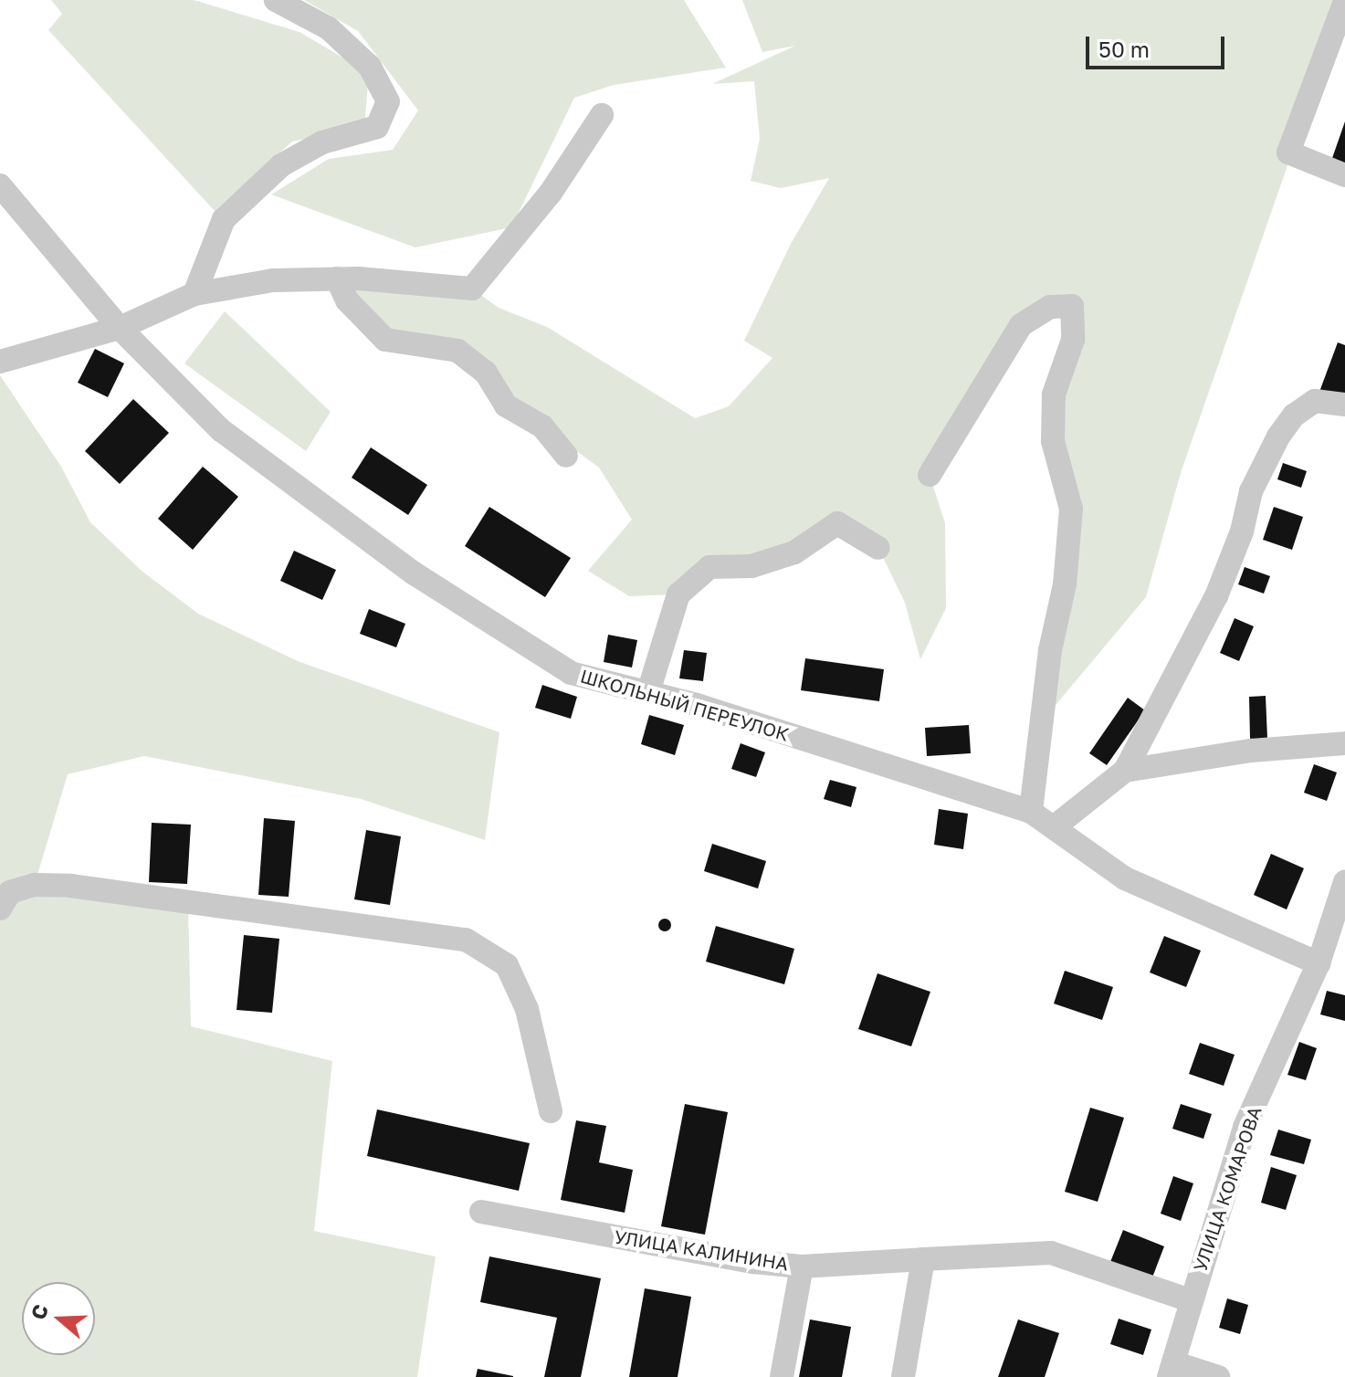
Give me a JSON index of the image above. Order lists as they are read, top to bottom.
{
  "streets": {
    "street": ["ШКОЛЬНЫЙ ПЕРЕУЛОК", "УЛИЦА КОМАРОВА", "УЛИЦА КАЛИНИНА"]
  },
  "crossings": [
    ["ШКОЛЬНЫЙ ПЕРЕУЛОК", "УЛИЦА КОМАРОВА"],
    ["УЛИЦА КОМАРОВА", "УЛИЦА КАЛИНИНА"]
  ],
  "scale_bar": "50 m",
  "north": "left"
}
